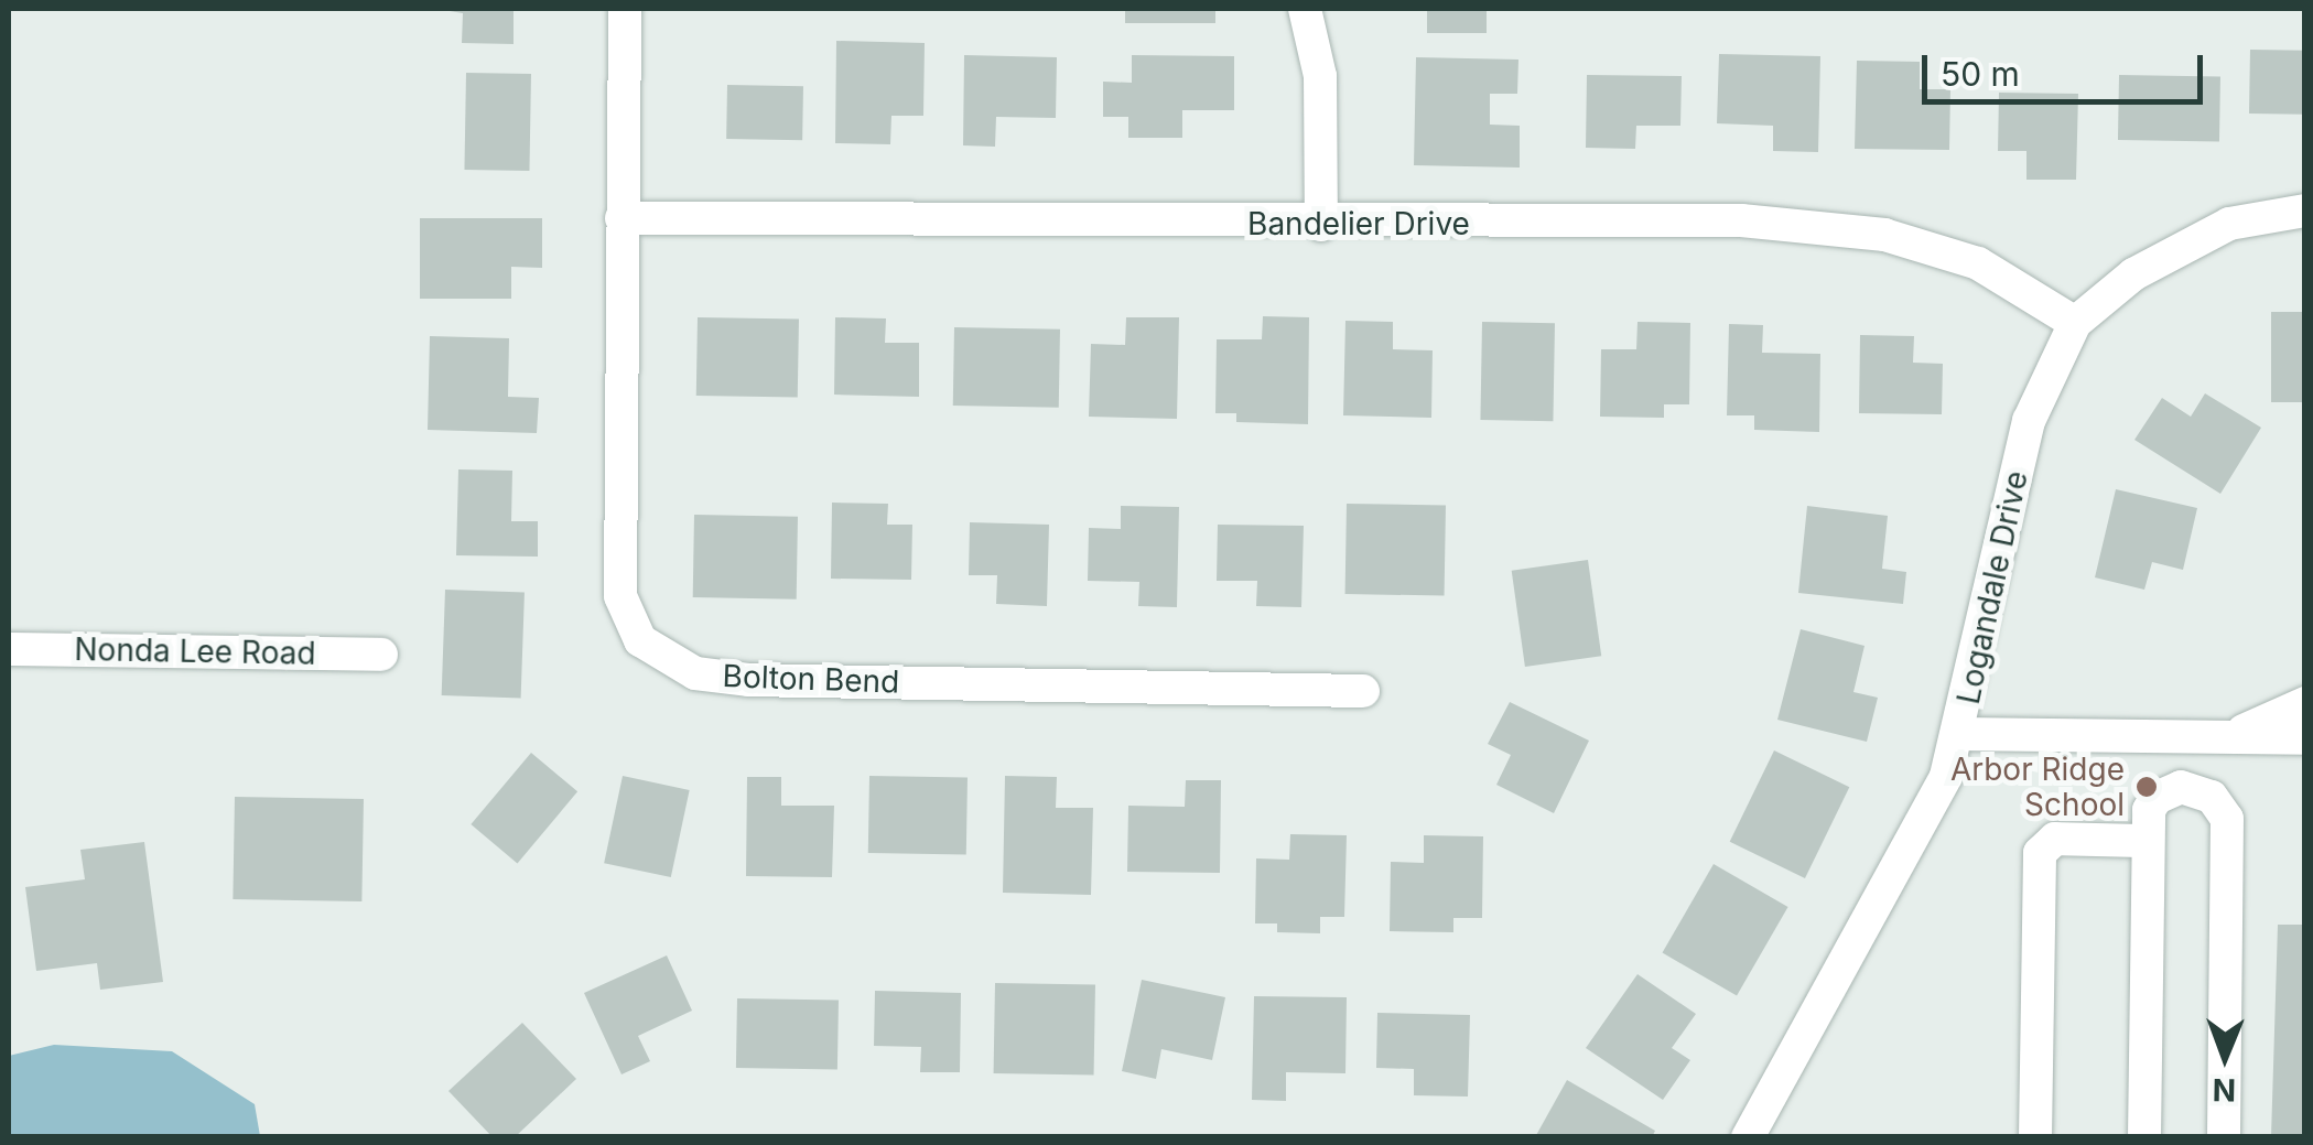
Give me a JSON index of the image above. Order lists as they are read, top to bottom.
{
  "streets": {
    "street": [
      "Bandelier Drive",
      "Logandale Drive",
      "Nonda Lee Road",
      "Bolton Bend"
    ]
  },
  "crossings": [
    ["Bandelier Drive", "Logandale Drive"],
    ["Bandelier Drive", "Bolton Bend"]
  ],
  "places": ["Arbor Ridge School"],
  "scale_bar": "50 m",
  "north": "bottom"
}
